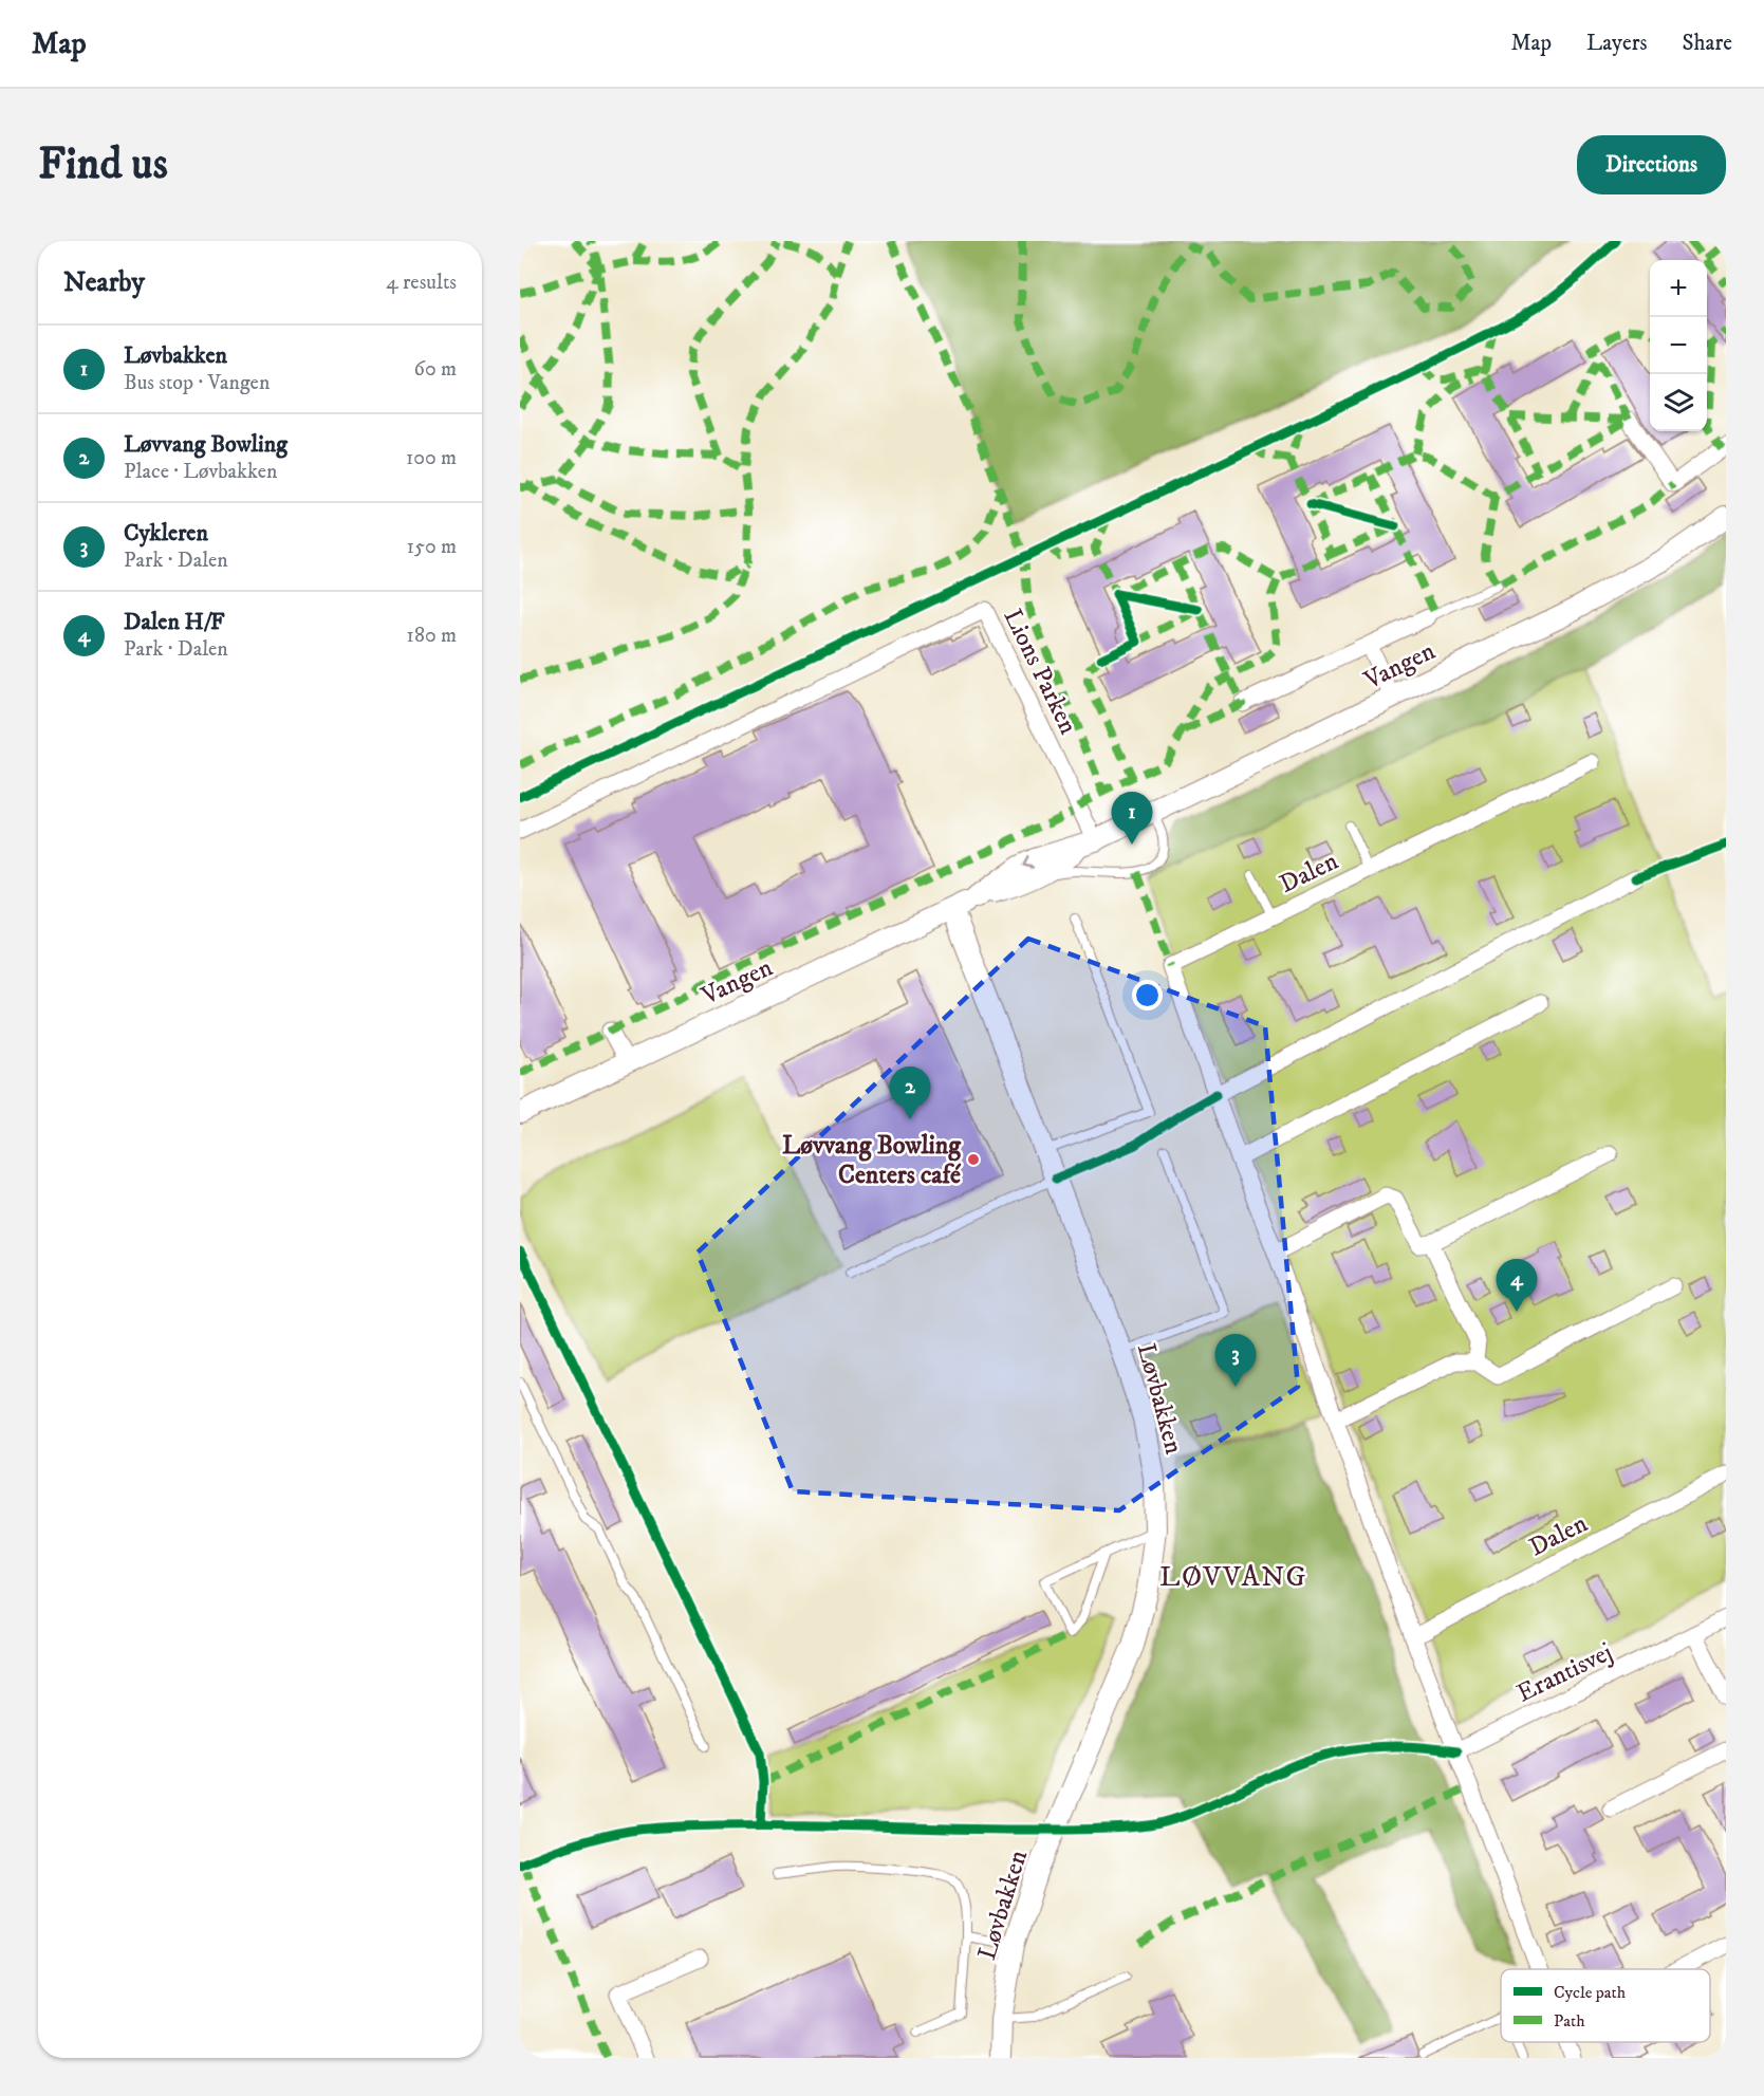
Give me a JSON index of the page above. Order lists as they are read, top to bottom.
{
  "streets": {
    "street": [
      "Vangen",
      "Lions Parken",
      "Dalen",
      "Løvbakken",
      "Erantisvej"
    ]
  },
  "crossings": [
    ["Vangen", "Lions Parken"],
    ["Vangen", "Løvbakken"],
    ["Dalen", "Erantisvej"]
  ],
  "districts": ["LØVVANG"],
  "places": ["Løvvang Bowling Centers café"],
  "legend": ["Cycle path", "Path"],
  "page": {
    "header": "Map",
    "nav": ["Map", "Layers", "Share"],
    "buttons": "Directions",
    "title": "Find us",
    "heading": ["Nearby", "4 results"],
    "map_buttons": ["+", "−"],
    "list": [
      {
        "mark": "1",
        "name": "Løvbakken",
        "note": "Bus stop · Vangen",
        "value": "60 m"
      },
      {
        "mark": "2",
        "name": "Løvvang Bowling",
        "note": "Place · Løvbakken",
        "value": "100 m"
      },
      {
        "mark": "3",
        "name": "Cykleren",
        "note": "Park · Dalen",
        "value": "150 m"
      },
      {
        "mark": "4",
        "name": "Dalen H/F",
        "note": "Park · Dalen",
        "value": "180 m"
      }
    ],
    "pins": [
      "1",
      "2",
      "4",
      "3"
    ]
  }
}
